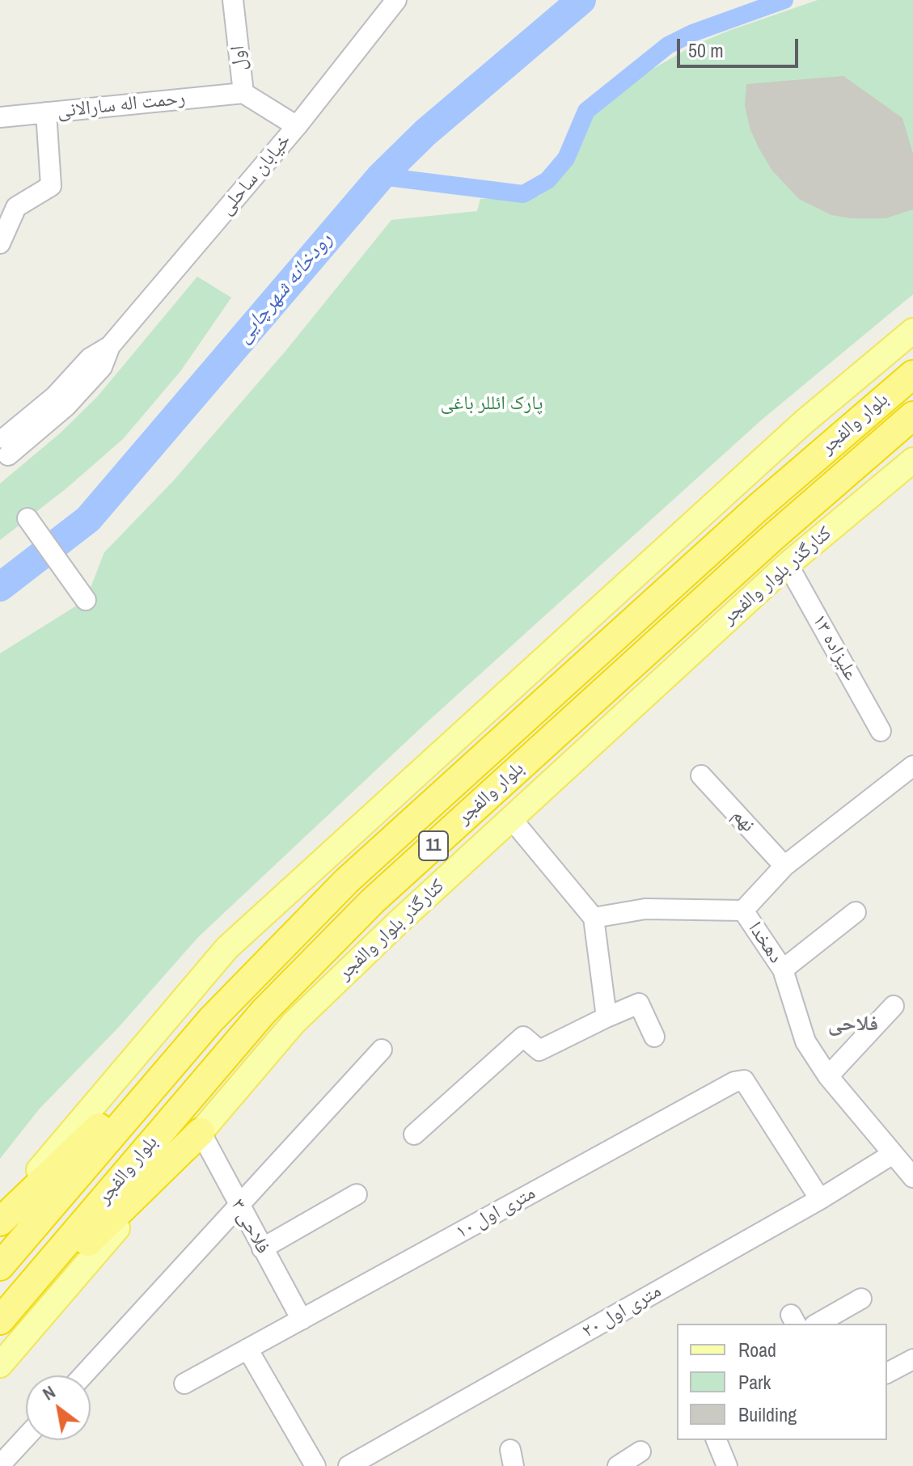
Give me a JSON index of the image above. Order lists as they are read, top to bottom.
{
  "streets": {
    "highway": ["بلوار والفجر", "11"],
    "main road": ["کنارگذر بلوار والفجر"],
    "street": [
      "اول",
      "رحمت اله سارالانی",
      "خیابان ساحلی",
      "۱۳ علیزاده",
      "نهم",
      "دهخدا",
      "۱۰ متری اول",
      "فلاحی ۳",
      "۲۰ متری اول"
    ]
  },
  "crossings": [
    ["اول", "رحمت اله سارالانی"],
    ["اول", "خیابان ساحلی"],
    ["کنارگذر بلوار والفجر", "۱۳ علیزاده"],
    ["کنارگذر بلوار والفجر", "فلاحی ۳"],
    ["دهخدا", "۲۰ متری اول"],
    ["۱۰ متری اول", "فلاحی ۳"],
    ["۱۰ متری اول", "۲۰ متری اول"]
  ],
  "districts": ["فلاحی"],
  "water": ["رودخانه شهرچایی"],
  "parks": ["پارک ائللر باغی"],
  "legend": ["Road", "Park", "Building"],
  "scale_bar": "50 m",
  "north": "top left"
}
